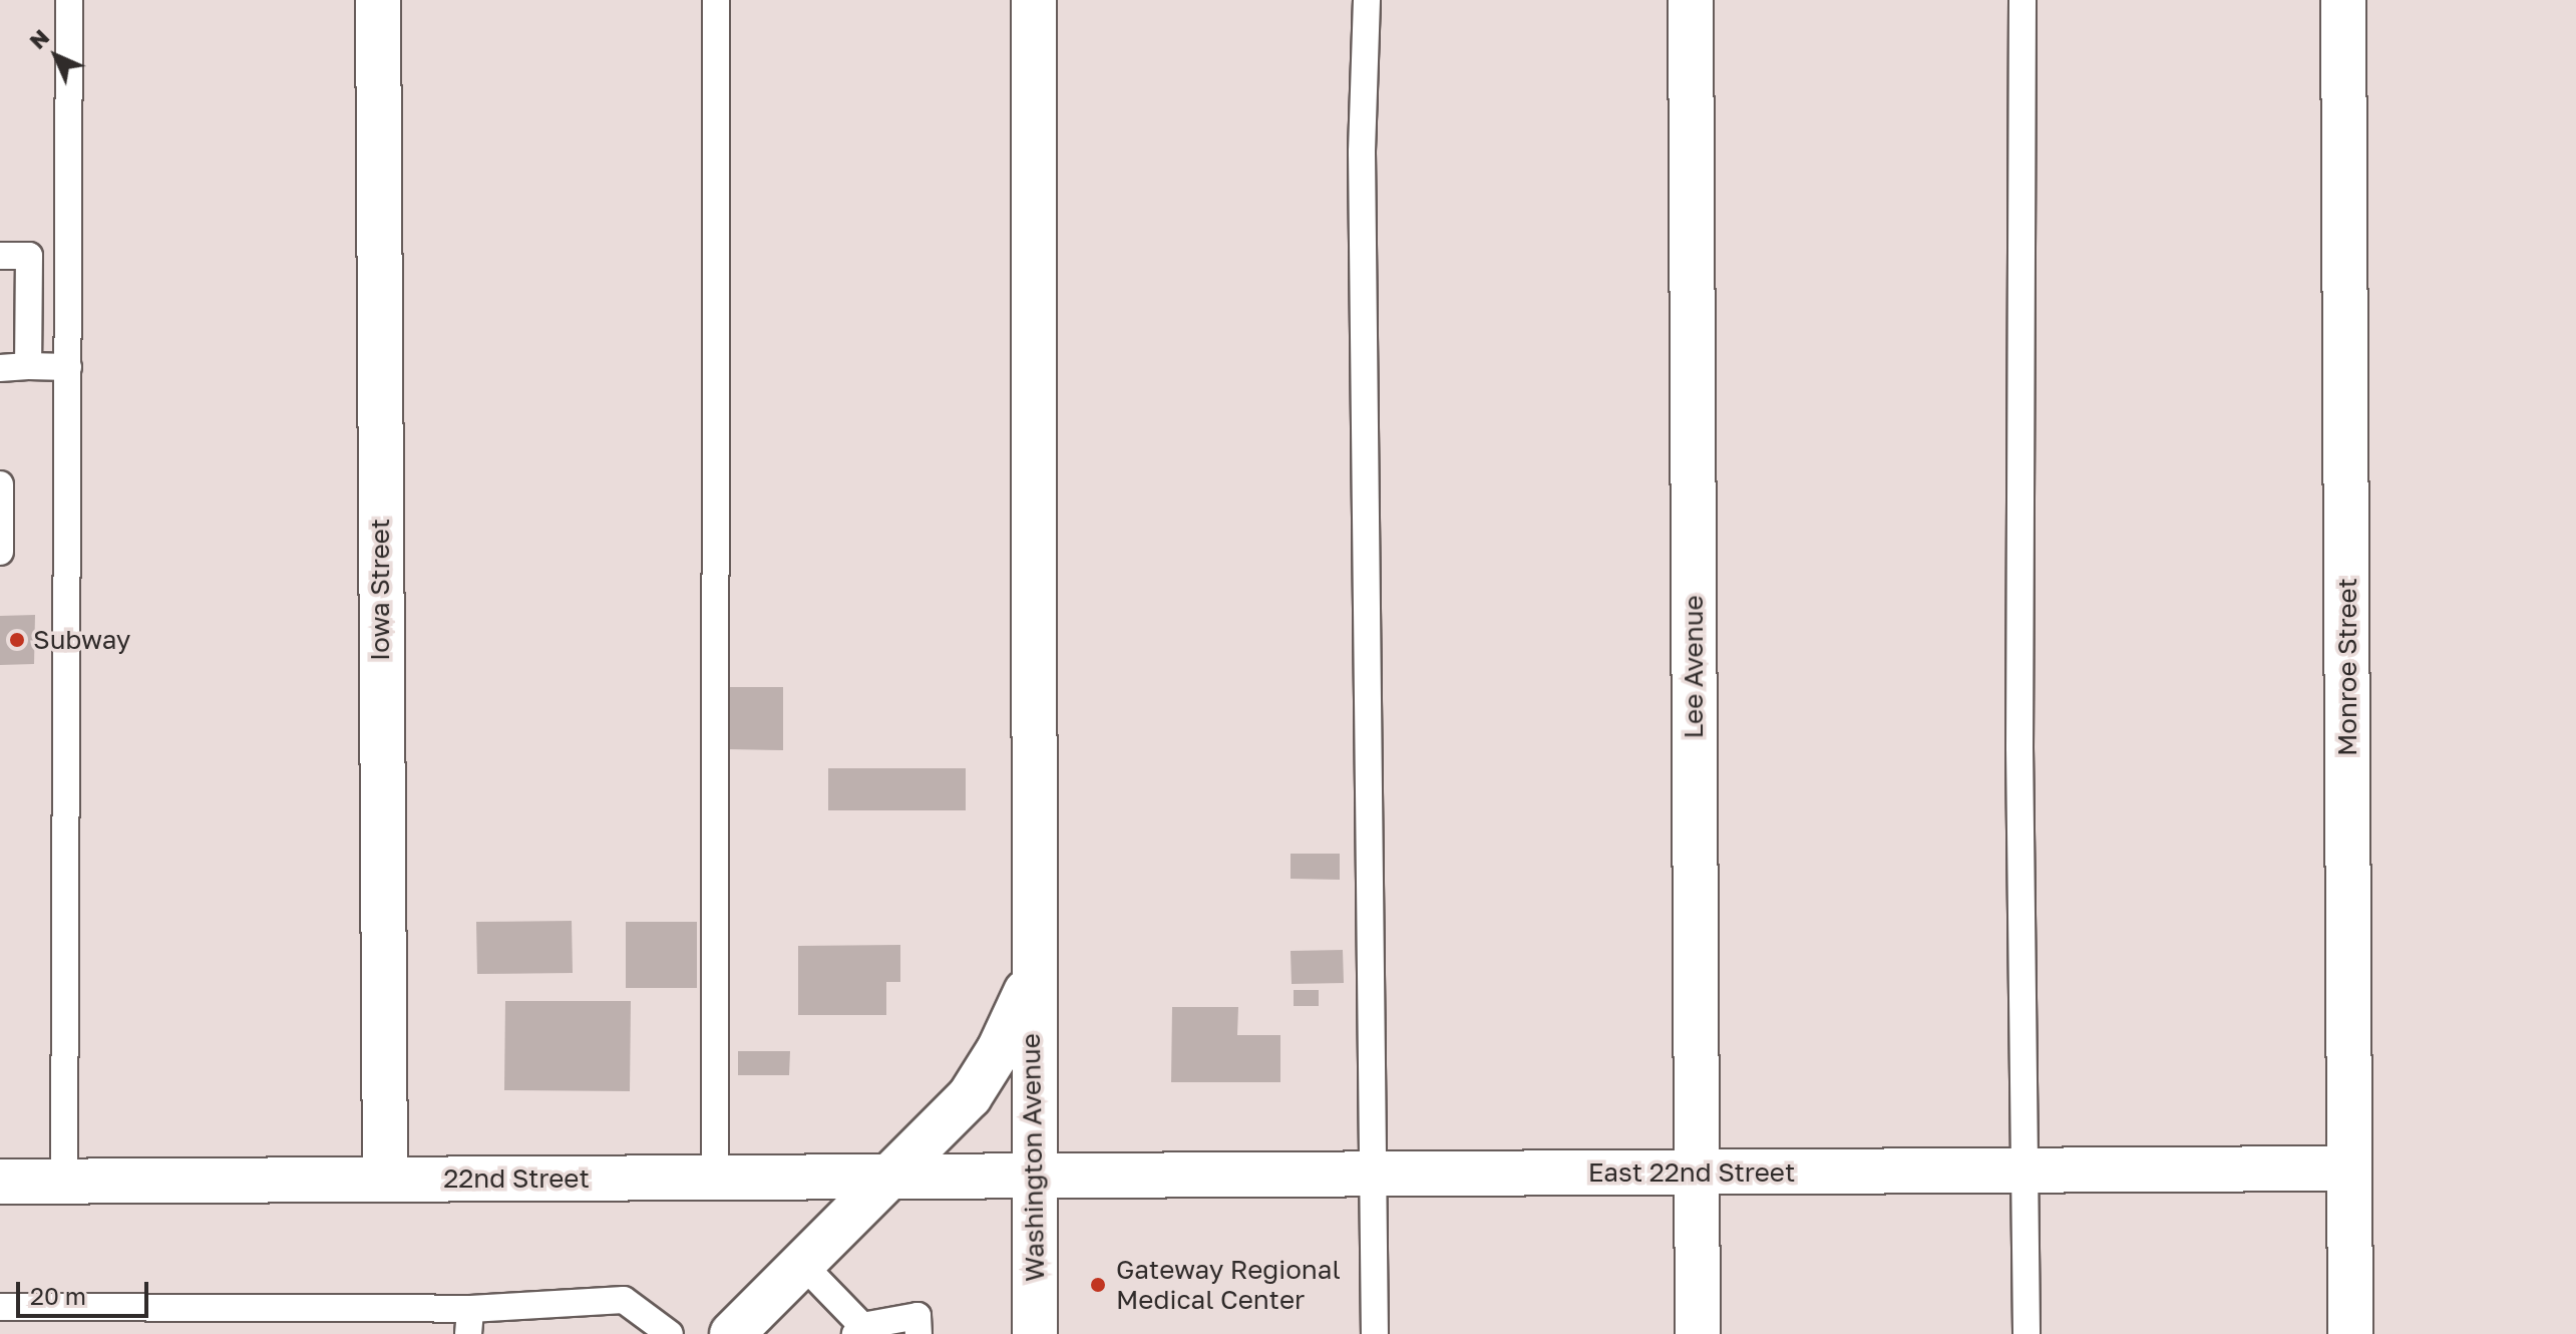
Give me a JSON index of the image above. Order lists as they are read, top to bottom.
{
  "streets": {
    "street": [
      "Iowa Street",
      "Lee Avenue",
      "Monroe Street",
      "Washington Avenue",
      "East 22nd Street",
      "22nd Street"
    ]
  },
  "crossings": [
    ["Iowa Street", "22nd Street"],
    ["Lee Avenue", "East 22nd Street"],
    ["Monroe Street", "East 22nd Street"],
    ["Washington Avenue", "East 22nd Street"],
    ["Washington Avenue", "22nd Street"],
    ["East 22nd Street", "22nd Street"]
  ],
  "places": ["Subway", "Gateway Regional Medical Center"],
  "scale_bar": "20 m",
  "north": "top left"
}
